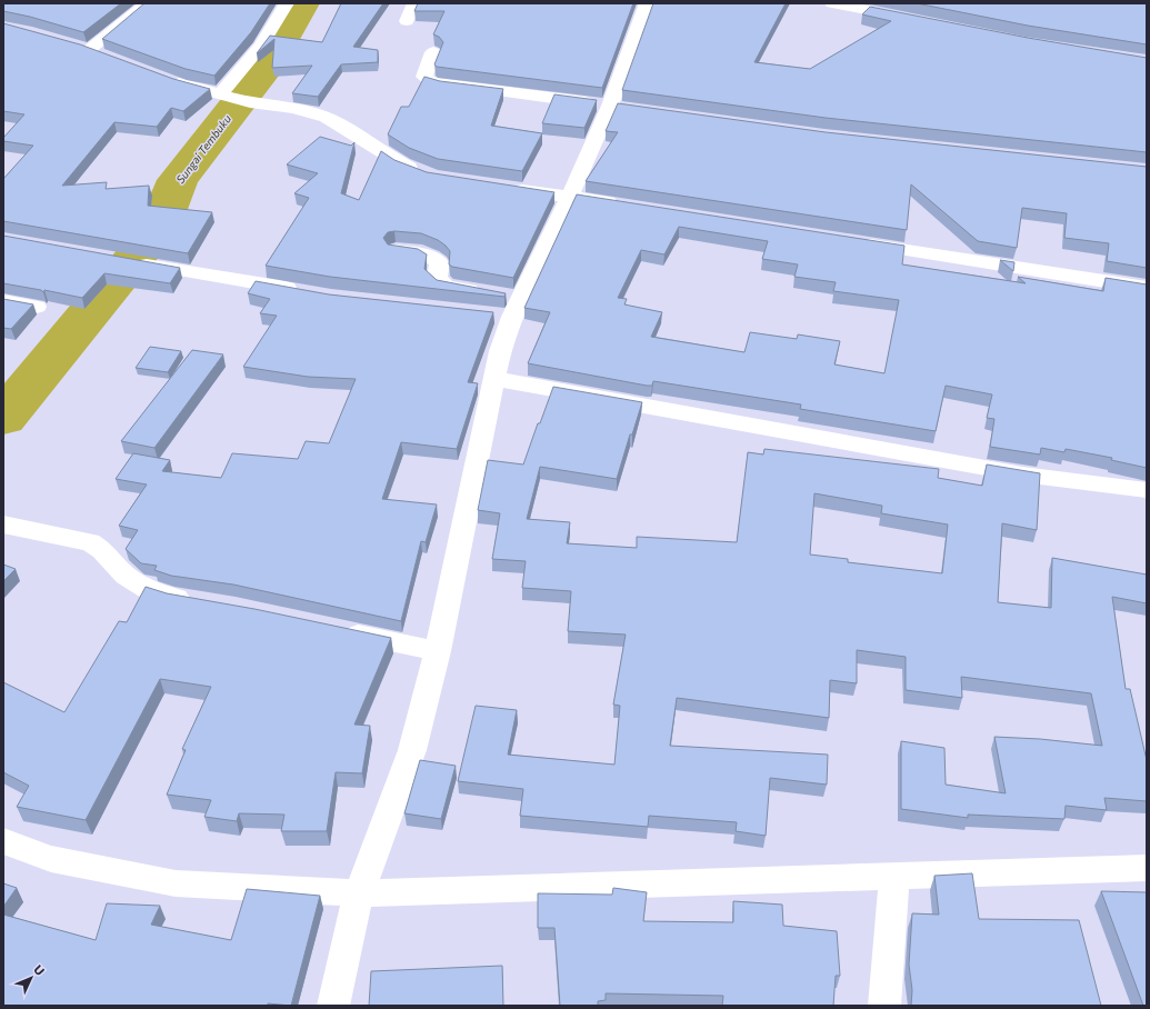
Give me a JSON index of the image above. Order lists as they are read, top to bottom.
{
  "water": ["Sungai Tembuku"],
  "north": "top right"
}
